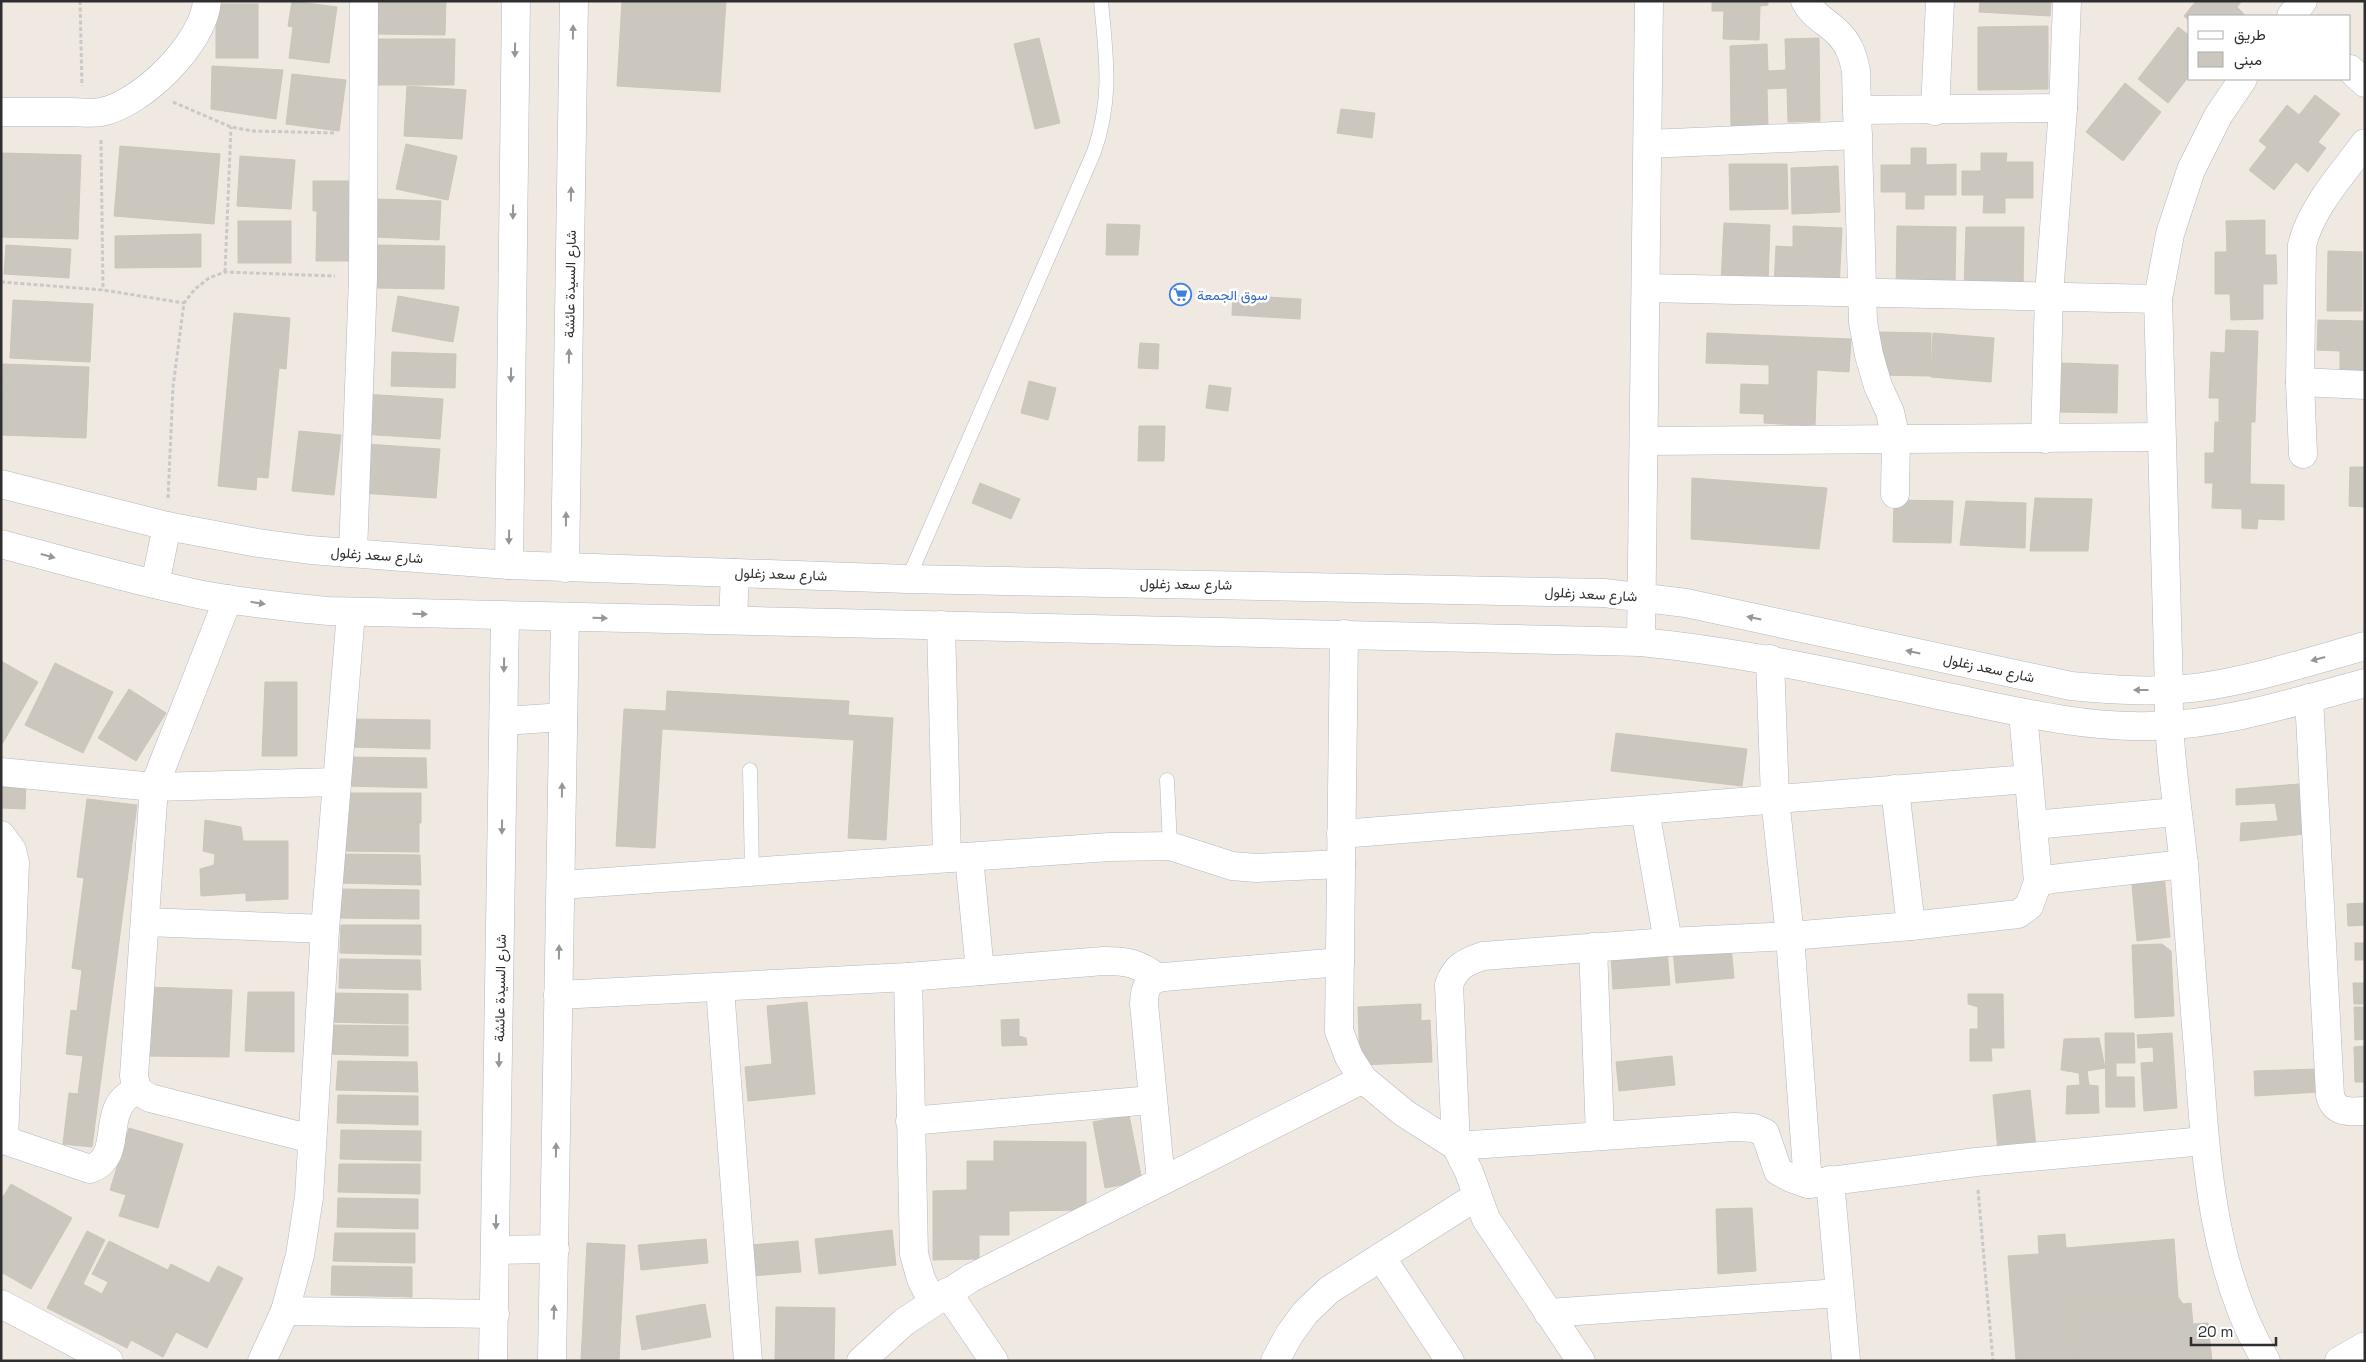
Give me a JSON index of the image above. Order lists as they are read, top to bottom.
{
  "streets": {
    "street": ["شارع السيدة عائشة", "شارع سعد زغلول"]
  },
  "crossings": [
    ["شارع السيدة عائشة", "شارع سعد زغلول"]
  ],
  "places": {
    "supermarket": ["سوق الجمعة"]
  },
  "legend": ["طريق", "مبنى"],
  "scale_bar": "20 m"
}
